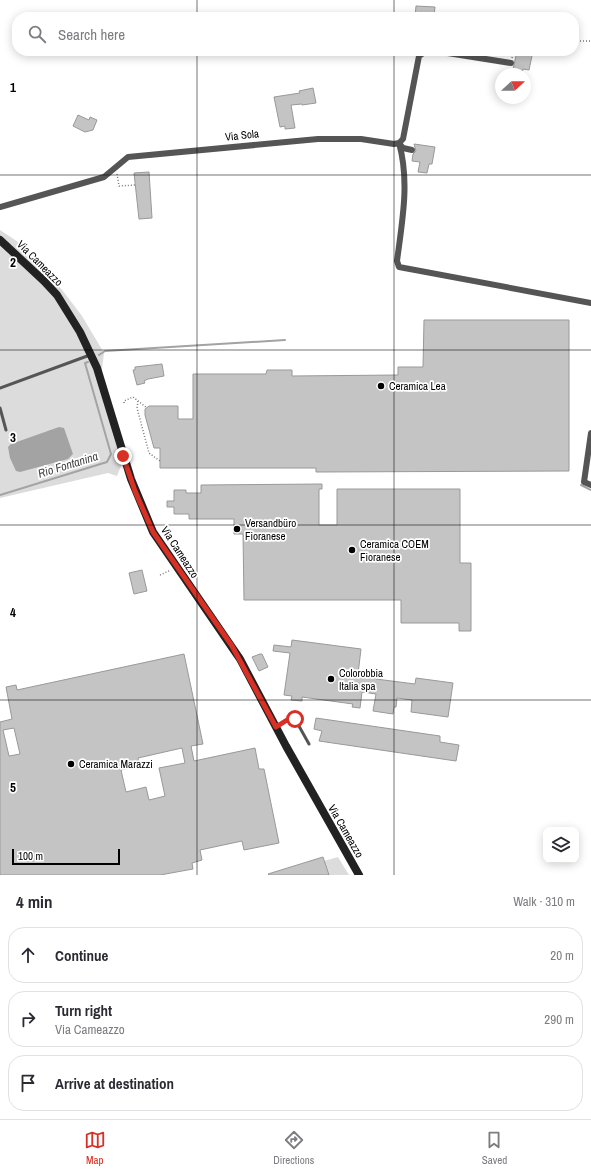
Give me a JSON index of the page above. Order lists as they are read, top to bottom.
{
  "streets": {
    "street": ["Via Sola", "Via Cameazzo"]
  },
  "water": ["Rio Fontanina"],
  "places": [
    "Ceramica Lea",
    "Versandbüro Fioranese",
    "Ceramica COEM Fioranese",
    "Colorobbia Italia spa",
    "Ceramica Marazzi"
  ],
  "scale_bar": "100 m",
  "north": "right",
  "page": {
    "search": "Search here",
    "scale": "100 m",
    "heading": ["4 min", "Walk · 310 m"],
    "list": [
      ["Continue", "20 m"],
      ["Turn right", "Via Cameazzo", "290 m"],
      "Arrive at destination"
    ],
    "nav": ["Map", "Directions", "Saved"]
  },
  "grid": {
    "rows": [
      "1",
      "2",
      "3",
      "4",
      "5"
    ]
  }
}
